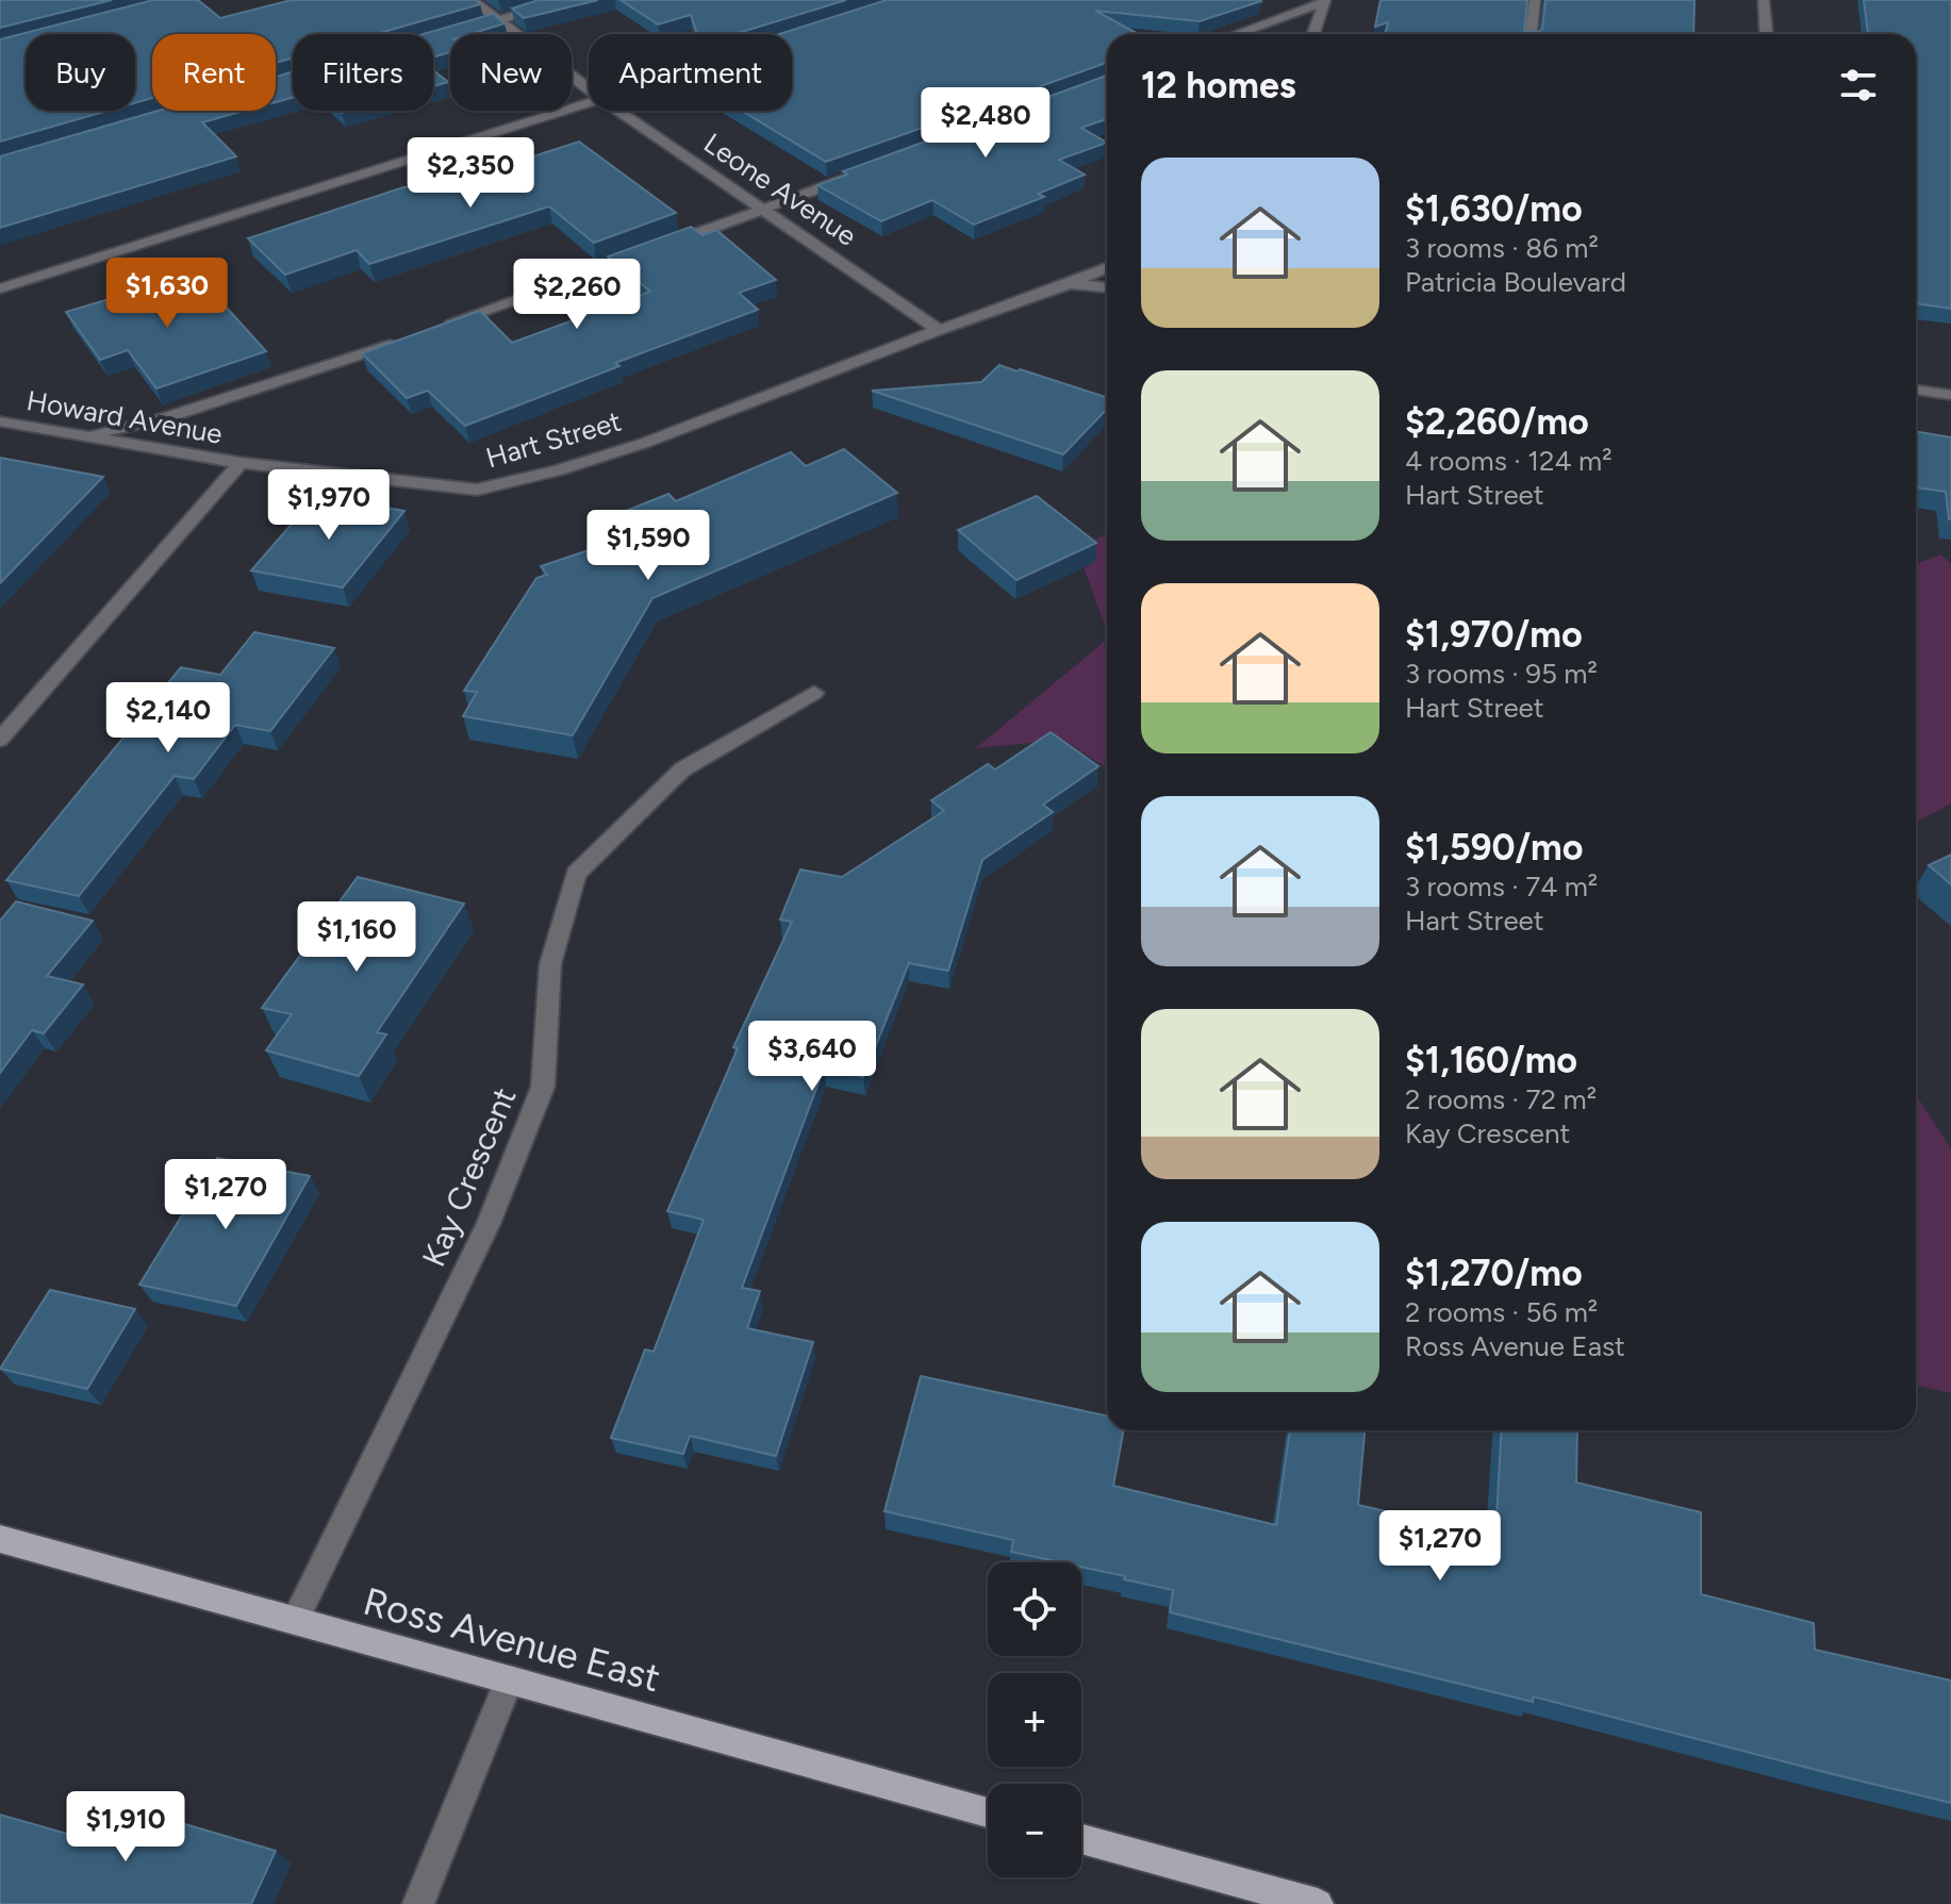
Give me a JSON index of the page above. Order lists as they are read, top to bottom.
{
  "streets": {
    "main road": ["Ross Avenue East"],
    "street": [
      "Leone Avenue",
      "Howard Avenue",
      "Hart Street",
      "Kay Crescent"
    ]
  },
  "crossings": [
    ["Leone Avenue", "Hart Street"],
    ["Howard Avenue", "Hart Street"],
    ["Kay Crescent", "Ross Avenue East"]
  ],
  "page": {
    "chip": [
      "Buy",
      "Rent",
      "Filters",
      "New",
      "Apartment"
    ],
    "heading": "12 homes",
    "price": [
      "$2,480",
      "$2,350",
      "$1,630",
      "$2,260",
      "$1,970",
      "$1,590",
      "$2,140",
      "$1,160",
      "$3,640",
      "$1,270",
      "$1,270",
      "$1,910"
    ],
    "list": [
      {
        "name": "$1,630/mo",
        "note": "3 rooms · 86 m² · Patricia Boulevard"
      },
      {
        "name": "$2,260/mo",
        "note": "4 rooms · 124 m² · Hart Street"
      },
      {
        "name": "$1,970/mo",
        "note": "3 rooms · 95 m² · Hart Street"
      },
      {
        "name": "$1,590/mo",
        "note": "3 rooms · 74 m² · Hart Street"
      },
      {
        "name": "$1,160/mo",
        "note": "2 rooms · 72 m² · Kay Crescent"
      },
      {
        "name": "$1,270/mo",
        "note": "2 rooms · 56 m² · Ross Avenue East"
      }
    ],
    "map_buttons": ["+", "−"]
  }
}
